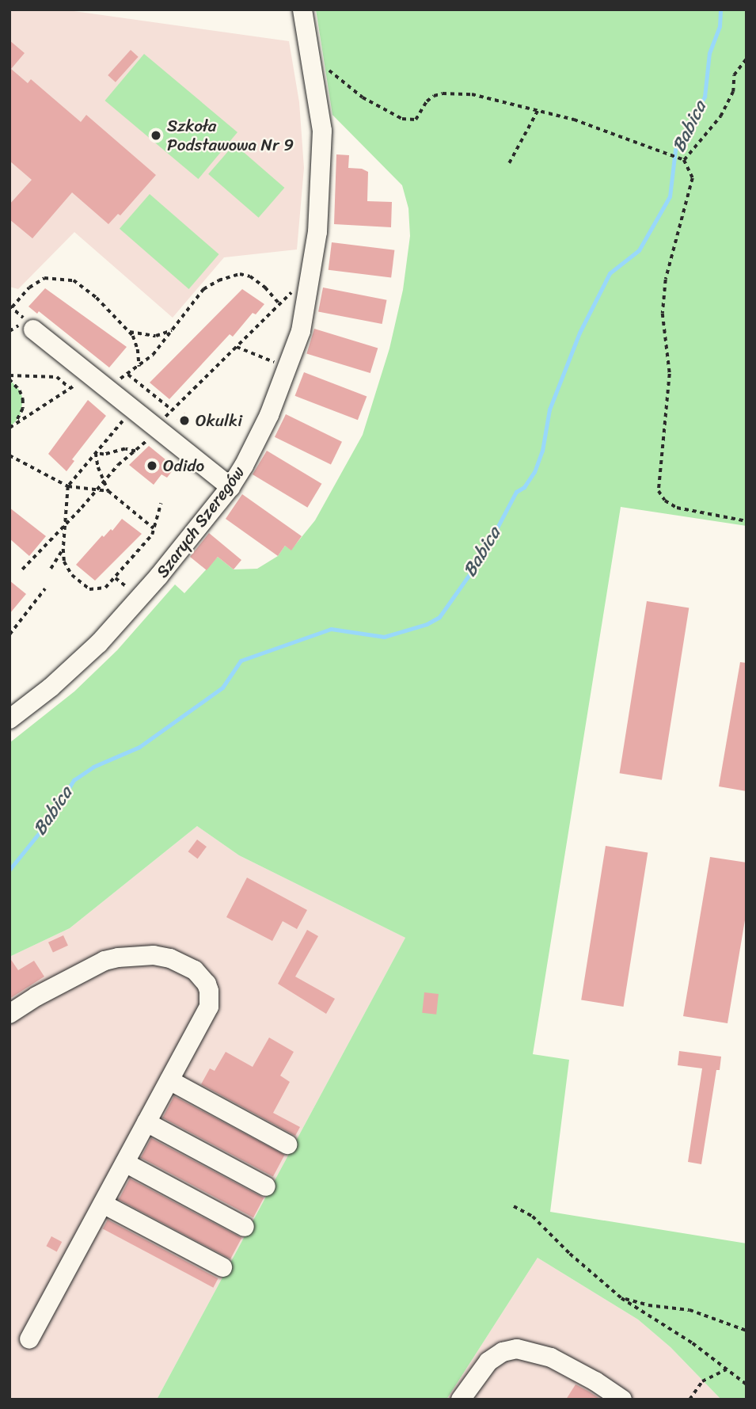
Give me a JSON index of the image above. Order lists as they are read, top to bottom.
{
  "streets": {
    "street": ["Szarych Szeregów"]
  },
  "water": ["Babica"],
  "places": ["Szkoła Podstawowa Nr 9", "Okulki", "Odido"]
}
